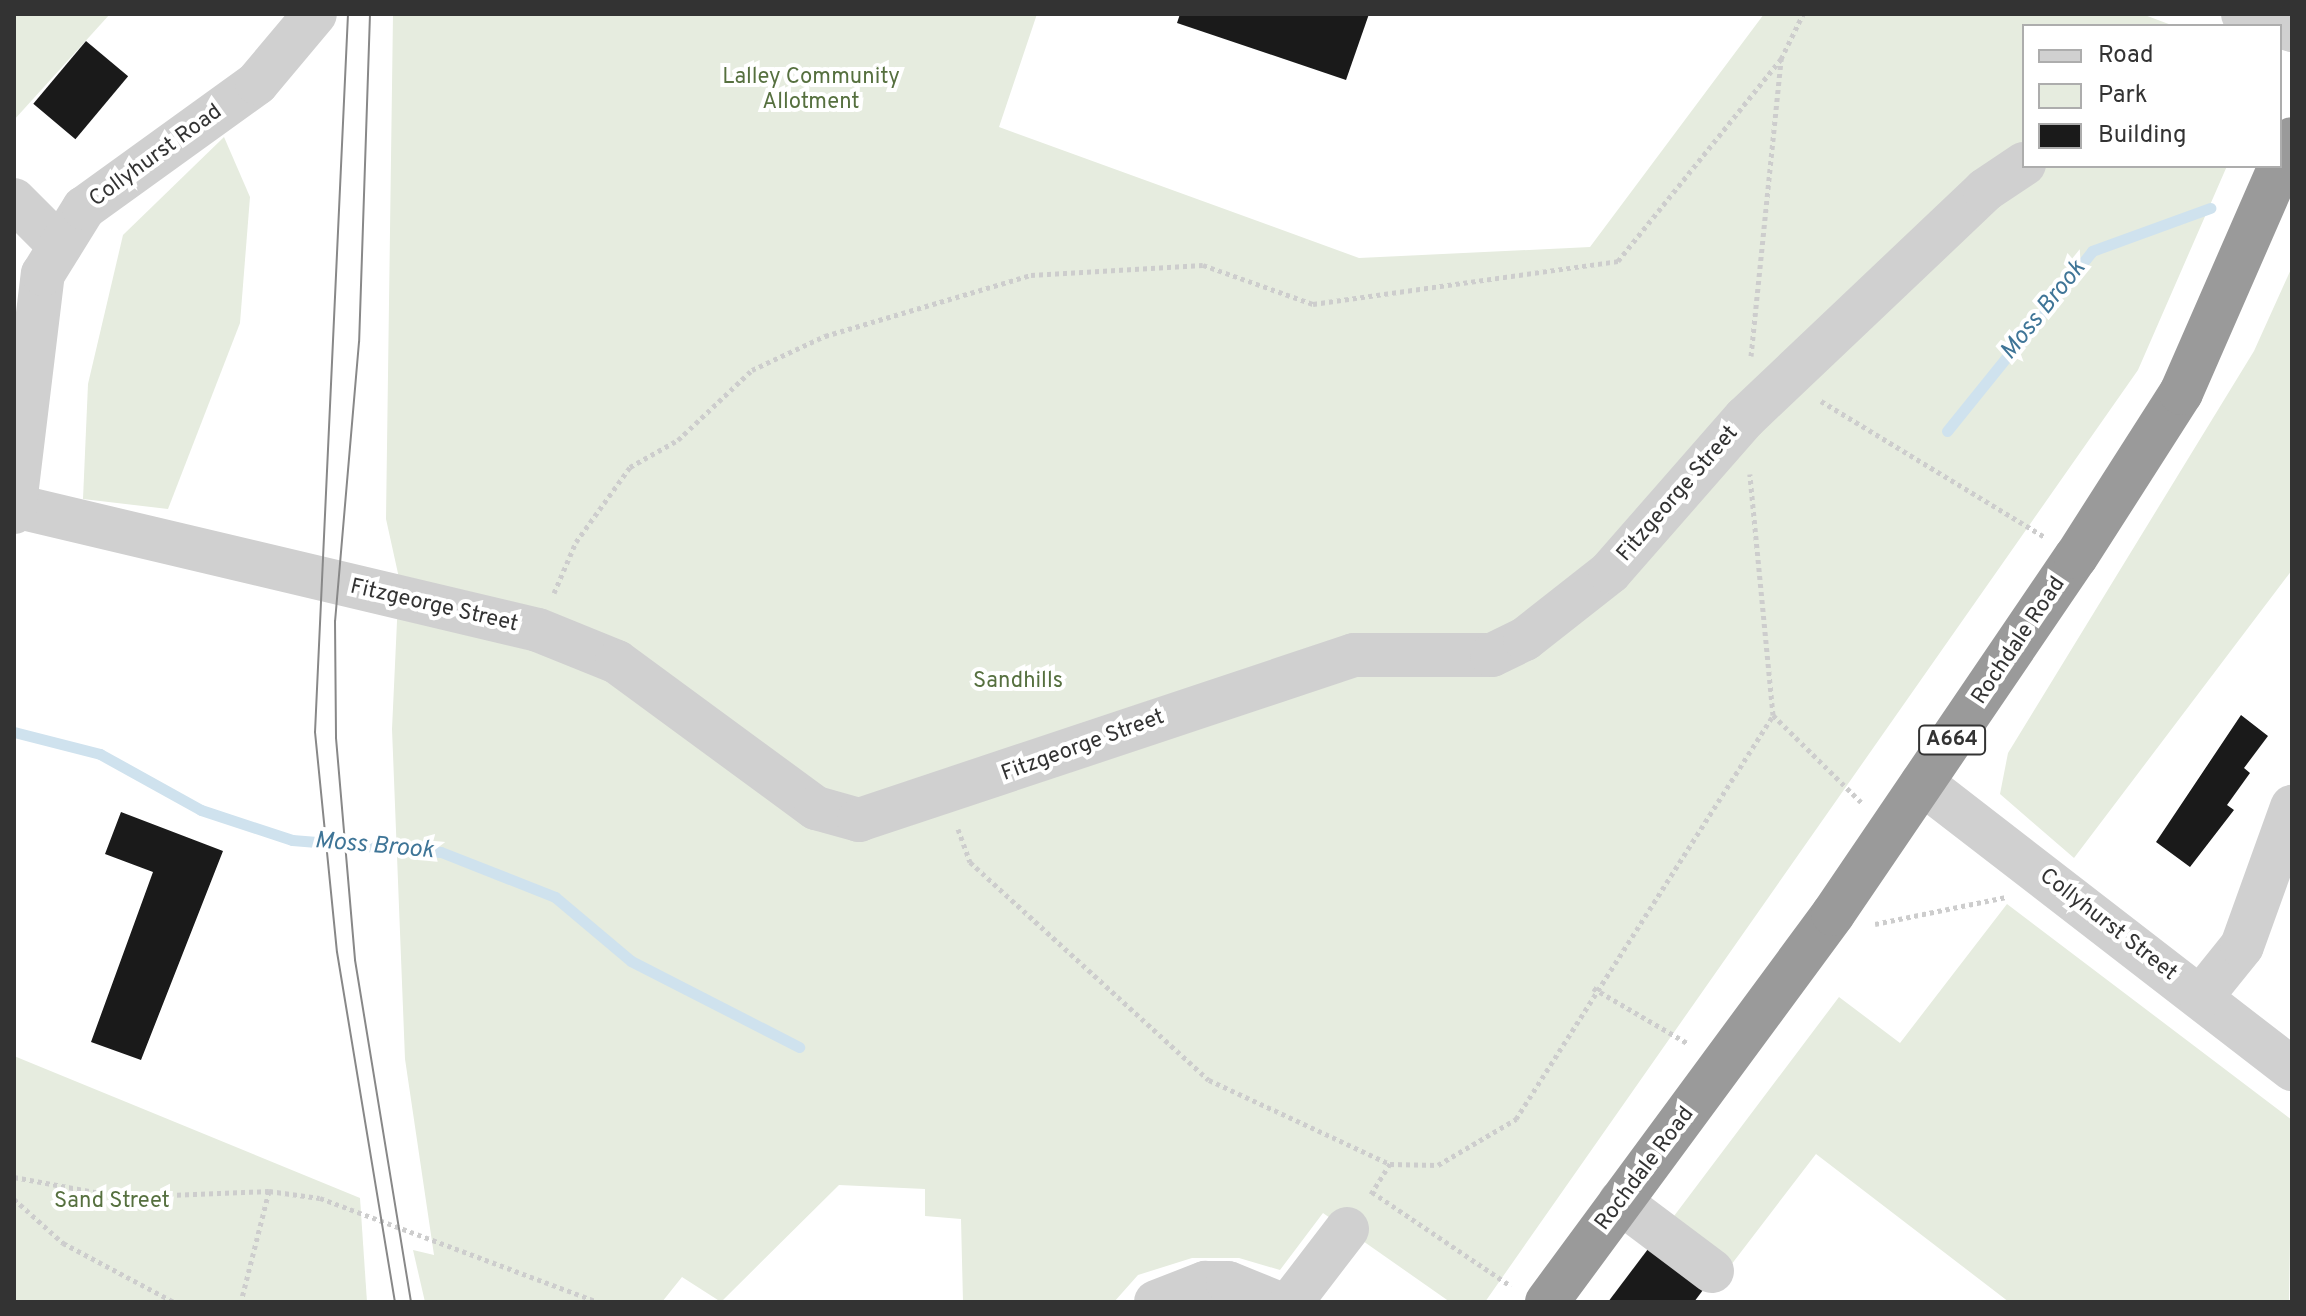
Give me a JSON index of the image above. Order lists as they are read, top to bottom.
{
  "streets": {
    "highway": ["Rochdale Road", "A664"],
    "street": ["Collyhurst Road", "Fitzgeorge Street", "Collyhurst Street"]
  },
  "crossings": [
    ["Collyhurst Road", "Fitzgeorge Street"],
    ["Rochdale Road", "Collyhurst Street"]
  ],
  "water": ["Moss Brook"],
  "parks": ["Lalley Community Allotment", "Sandhills", "Sand Street"],
  "legend": ["Road", "Park", "Building"]
}
